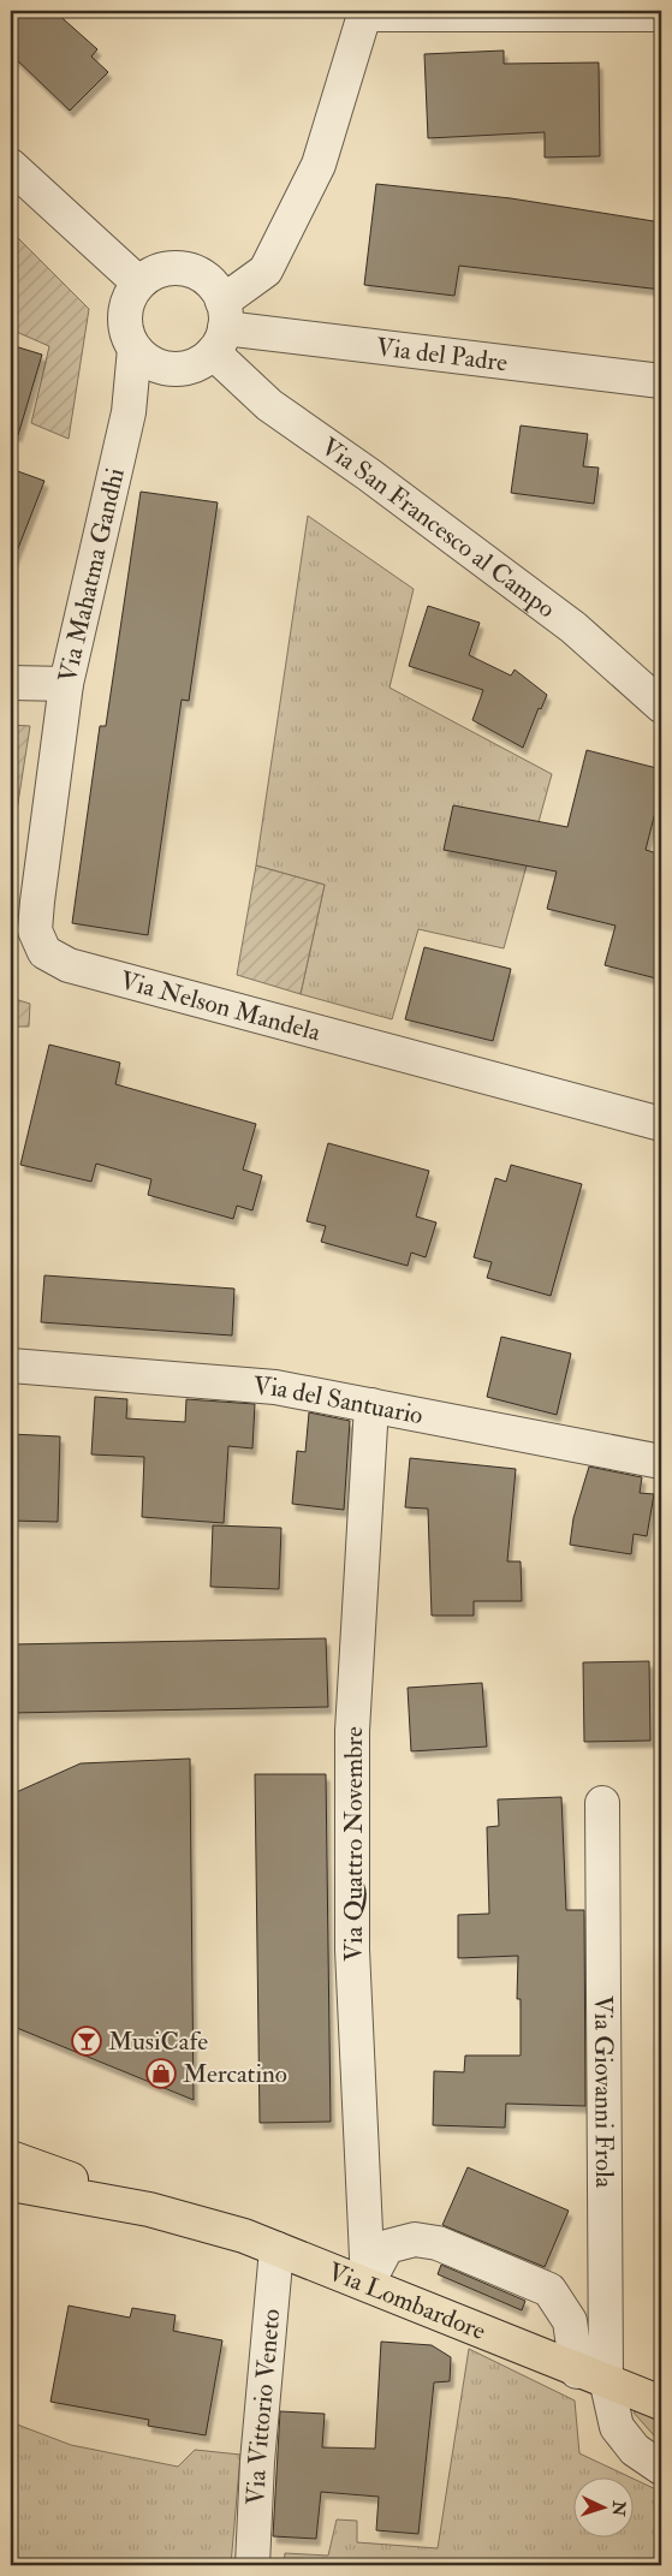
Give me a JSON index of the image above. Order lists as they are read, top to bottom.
{
  "streets": {
    "main road": ["Via Lombardore"],
    "street": [
      "Via del Padre",
      "Via San Francesco al Campo",
      "Via Mahatma Gandhi",
      "Via Nelson Mandela",
      "Via del Santuario",
      "Via Quattro Novembre",
      "Via Giovanni Frola",
      "Via Vittorio Veneto"
    ]
  },
  "crossings": [
    ["Via del Padre", "Via San Francesco al Campo"],
    ["Via del Padre", "Via Mahatma Gandhi"],
    ["Via San Francesco al Campo", "Via Mahatma Gandhi"],
    ["Via Mahatma Gandhi", "Via Nelson Mandela"],
    ["Via del Santuario", "Via Quattro Novembre"],
    ["Via Quattro Novembre", "Via Lombardore"],
    ["Via Giovanni Frola", "Via Lombardore"],
    ["Via Lombardore", "Via Vittorio Veneto"]
  ],
  "places": {
    "bar": ["MusiCafe"],
    "shop": ["Mercatino"]
  },
  "north": "right"
}
